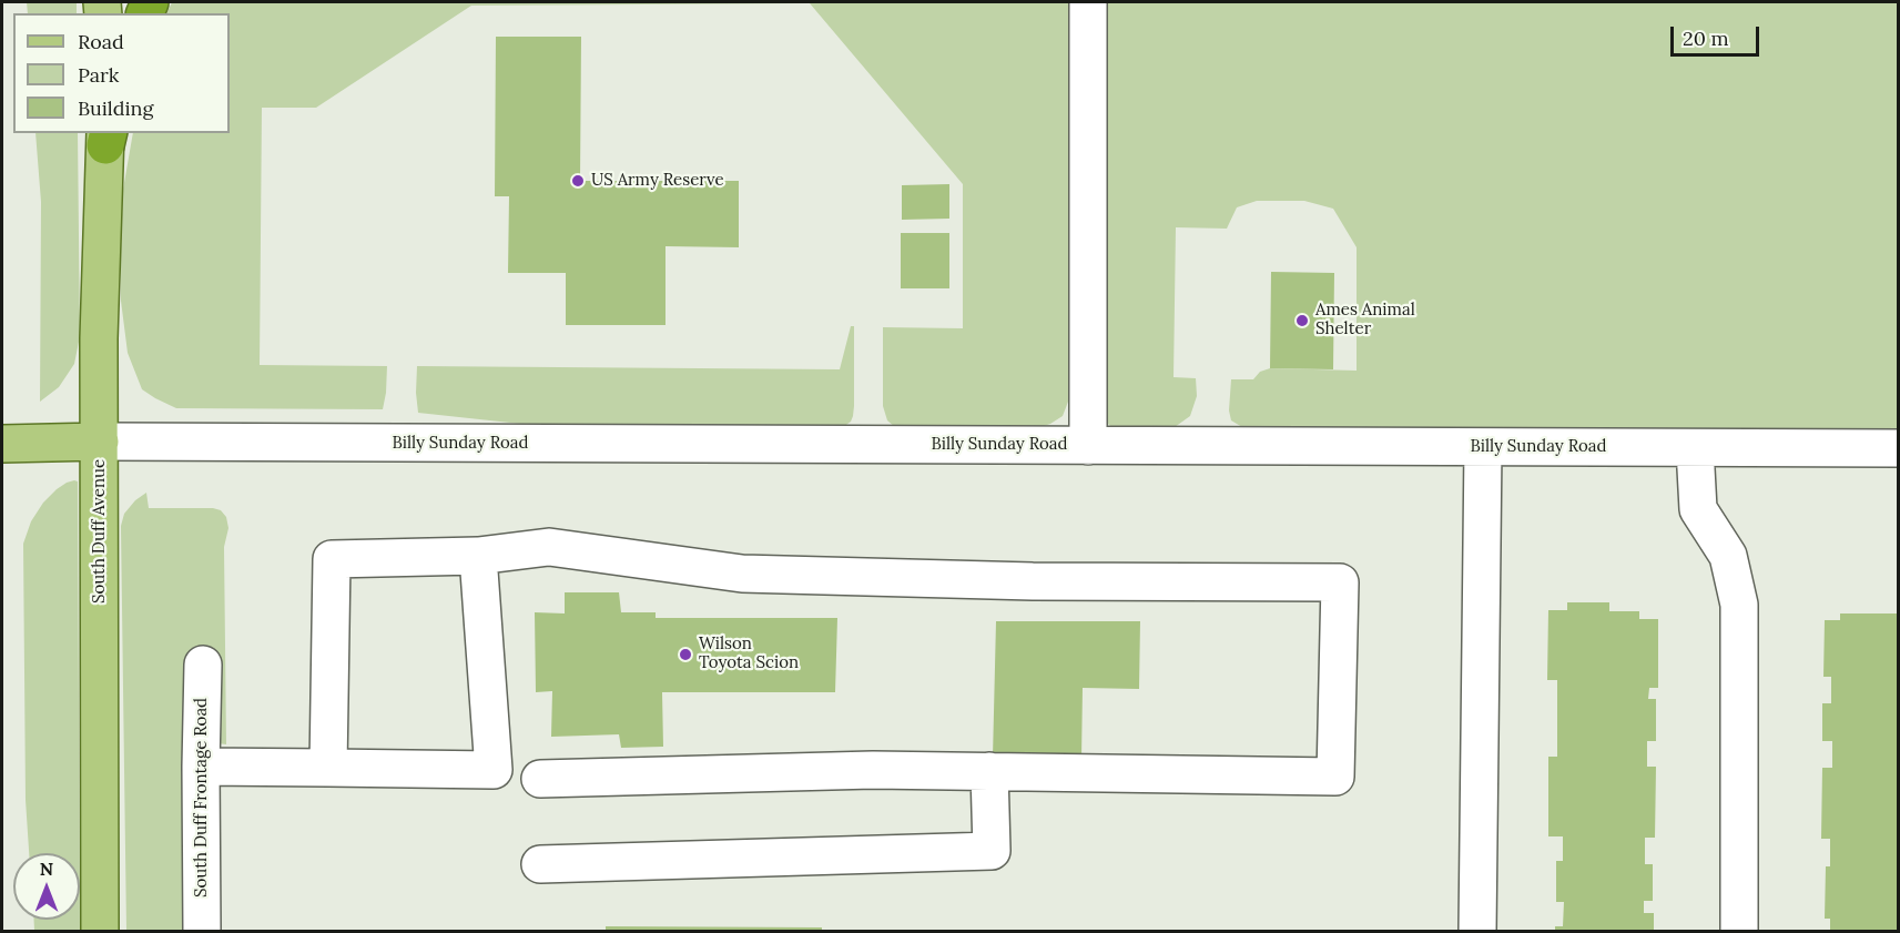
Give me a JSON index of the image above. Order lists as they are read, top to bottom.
{
  "streets": {
    "main road": ["South Duff Avenue"],
    "street": ["Billy Sunday Road", "South Duff Frontage Road"]
  },
  "crossings": [
    ["Billy Sunday Road", "South Duff Avenue"]
  ],
  "places": ["US Army Reserve", "Ames Animal Shelter", "Wilson Toyota Scion"],
  "legend": ["Road", "Park", "Building"],
  "scale_bar": "20 m",
  "north": "top"
}
